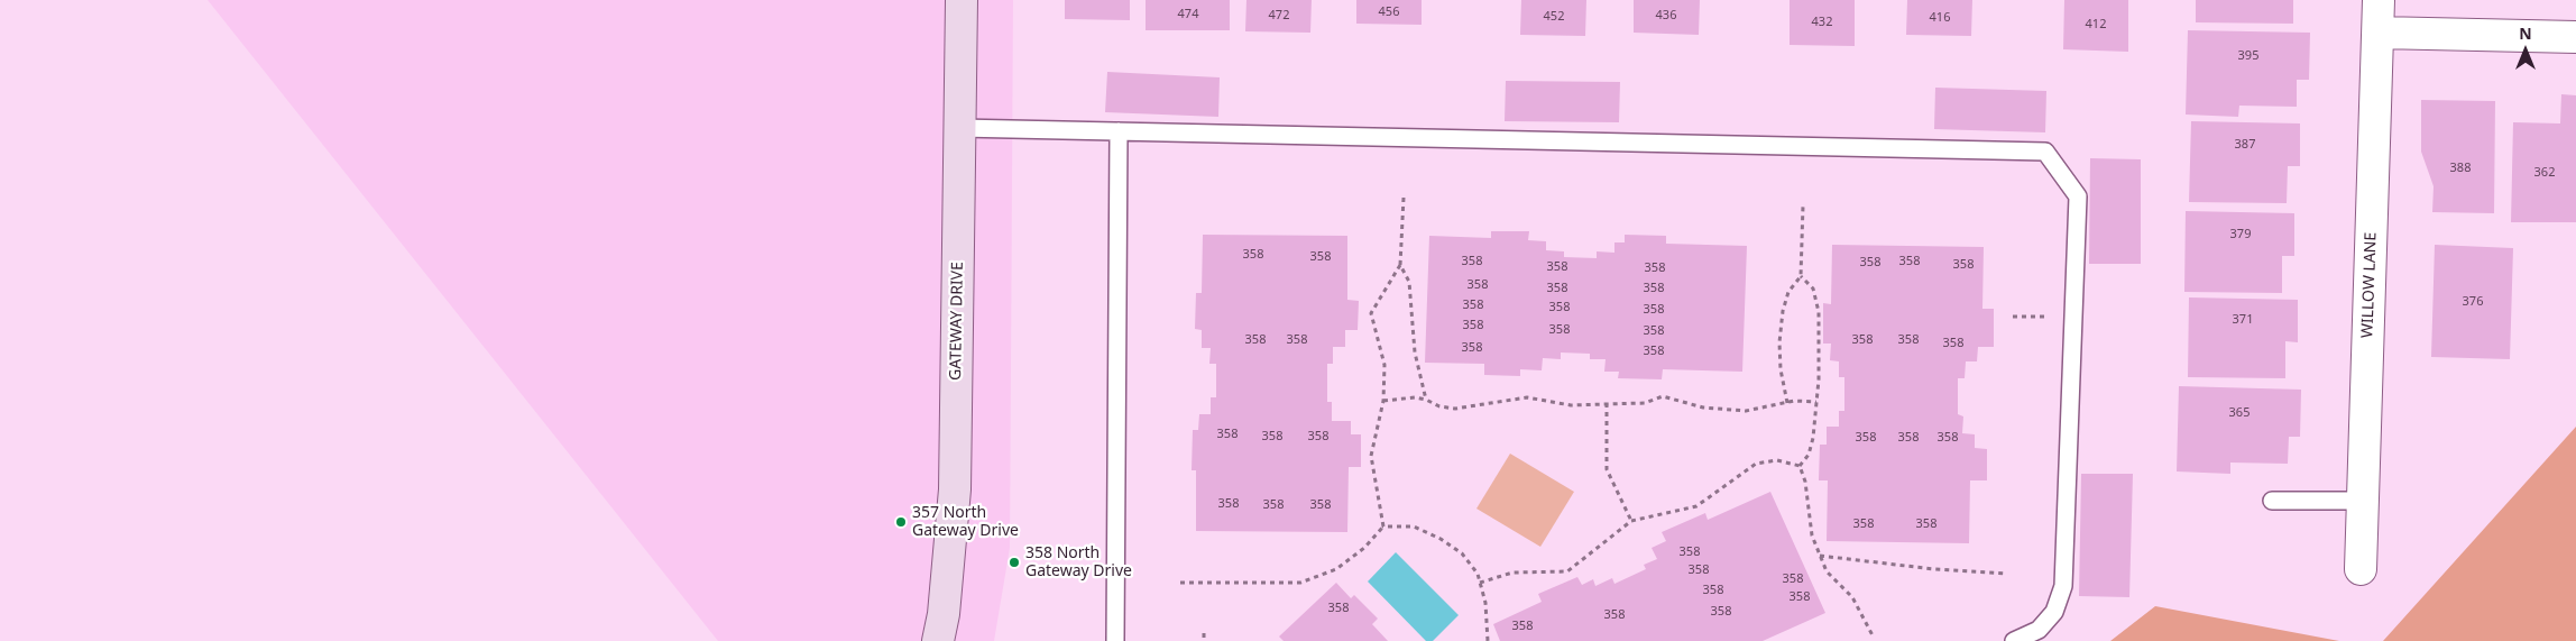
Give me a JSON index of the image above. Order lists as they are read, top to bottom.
{
  "streets": {
    "main road": ["GATEWAY DRIVE"],
    "street": ["WILLOW LANE"]
  },
  "places": ["357 North Gateway Drive", "358 North Gateway Drive"],
  "house_numbers": [
    "456",
    "474",
    "472",
    "436",
    "452",
    "416",
    "432",
    "412",
    "395",
    "387",
    "388",
    "362",
    "379",
    "358",
    "358",
    "358",
    "358",
    "358",
    "358",
    "358",
    "358",
    "358",
    "358",
    "358",
    "376",
    "358",
    "358",
    "358",
    "371",
    "358",
    "358",
    "358",
    "358",
    "358",
    "358",
    "358",
    "358",
    "358",
    "358",
    "365",
    "358",
    "358",
    "358",
    "358",
    "358",
    "358",
    "358",
    "358",
    "358",
    "358",
    "358",
    "358",
    "358",
    "358",
    "358",
    "358",
    "358",
    "358",
    "358",
    "358"
  ],
  "north": "top"
}
